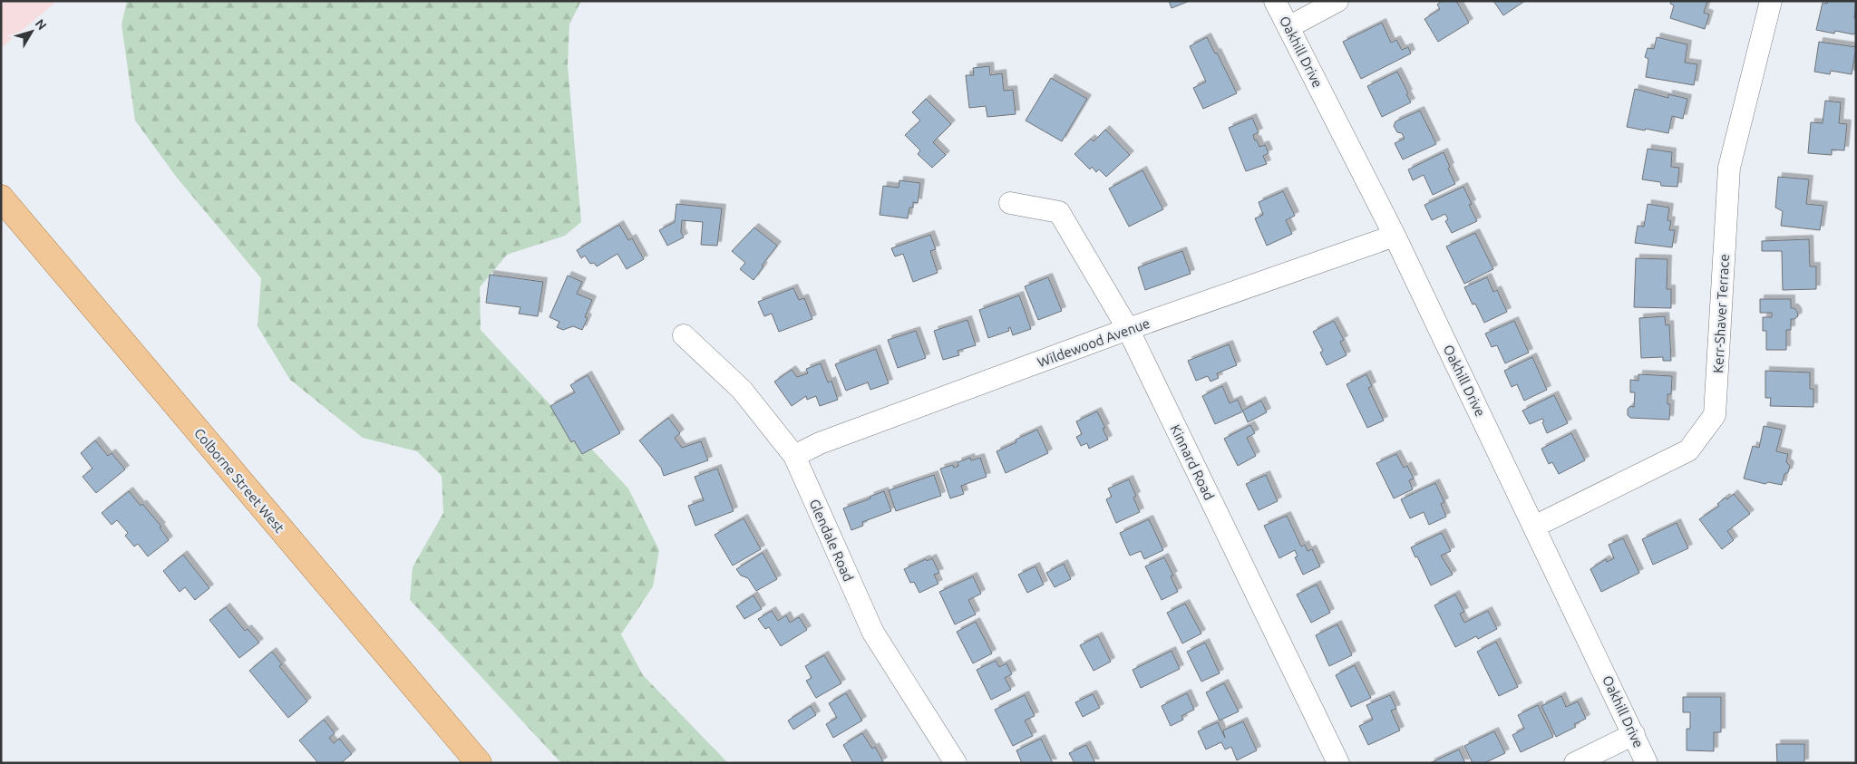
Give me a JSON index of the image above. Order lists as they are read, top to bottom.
{
  "streets": {
    "main road": ["Colborne Street West"],
    "street": [
      "Oakhill Drive",
      "Kerr-Shaver Terrace",
      "Wildewood Avenue",
      "Kinnard Road",
      "Glendale Road"
    ]
  },
  "crossings": [
    ["Oakhill Drive", "Kerr-Shaver Terrace"],
    ["Oakhill Drive", "Wildewood Avenue"],
    ["Wildewood Avenue", "Kinnard Road"],
    ["Wildewood Avenue", "Glendale Road"]
  ],
  "north": "top right"
}
